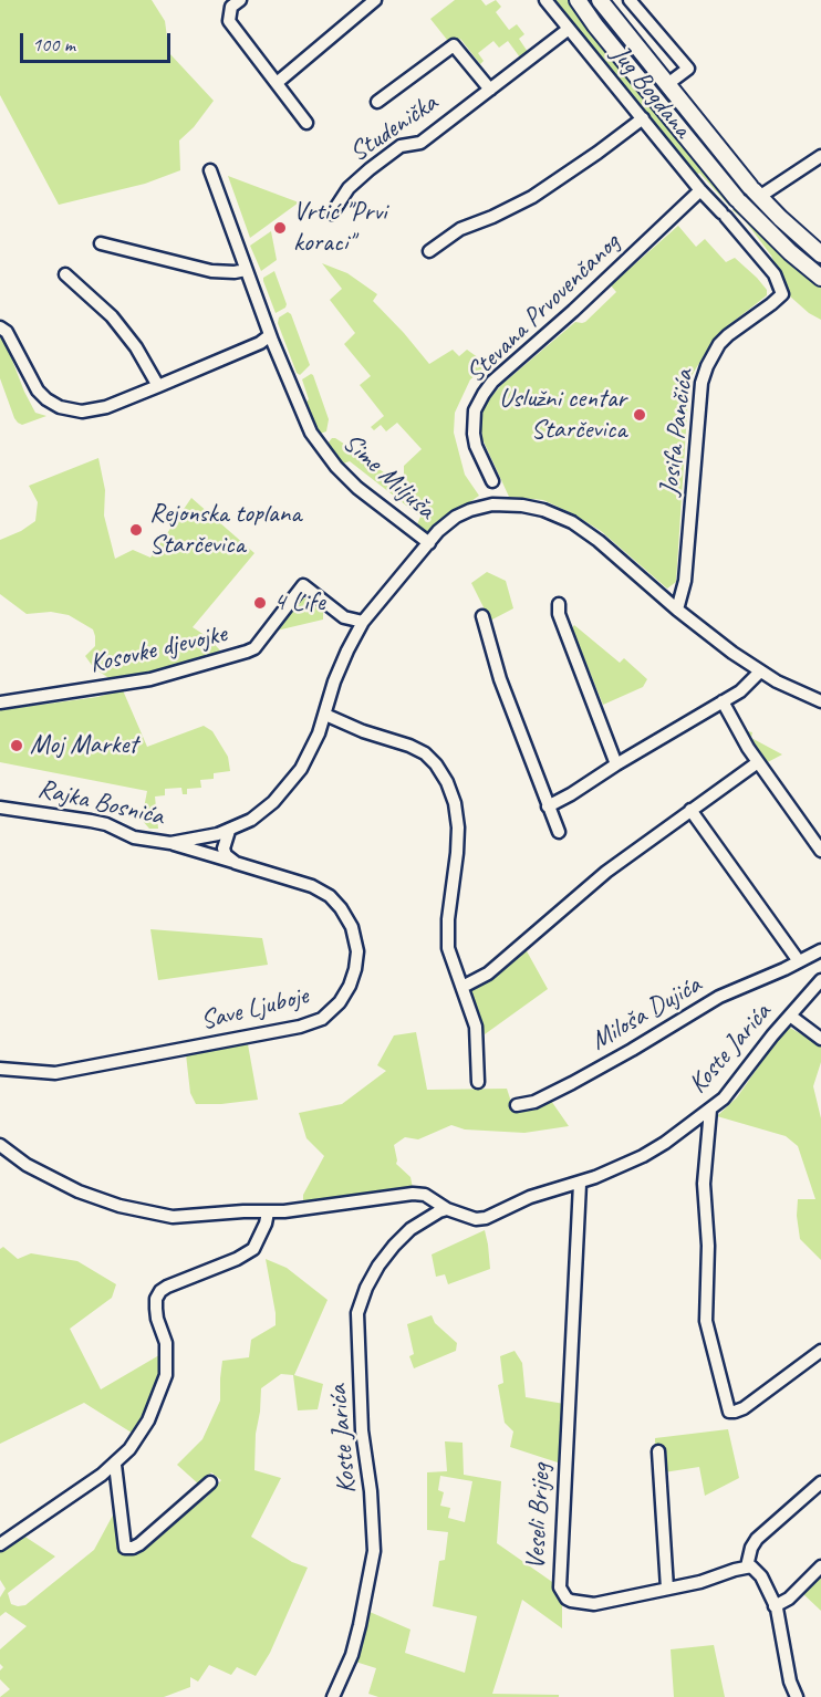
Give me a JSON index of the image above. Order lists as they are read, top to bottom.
{
  "streets": {
    "street": [
      "Jug Bogdana",
      "Studenička",
      "Stevana Prvovenčanog",
      "Josifa Pančića",
      "Sime Miljuša",
      "Kosovke djevojke",
      "Rajka Bosnića",
      "Save Ljuboje",
      "Miloša Dujića",
      "Koste Jarića",
      "Veseli Brijeg"
    ]
  },
  "crossings": [
    ["Jug Bogdana", "Studenička"],
    ["Jug Bogdana", "Stevana Prvovenčanog"],
    ["Jug Bogdana", "Josifa Pančića"],
    ["Josifa Pančića", "Rajka Bosnića"],
    ["Sime Miljuša", "Rajka Bosnića"],
    ["Kosovke djevojke", "Rajka Bosnića"],
    ["Rajka Bosnića", "Save Ljuboje"],
    ["Koste Jarića", "Veseli Brijeg"]
  ],
  "places": [
    "Vrtić \"Prvi koraci\"",
    "Uslužni centar Starčevica",
    "Rejonska toplana Starčevica",
    "4 Life",
    "Moj Market"
  ],
  "scale_bar": "100 m"
}
